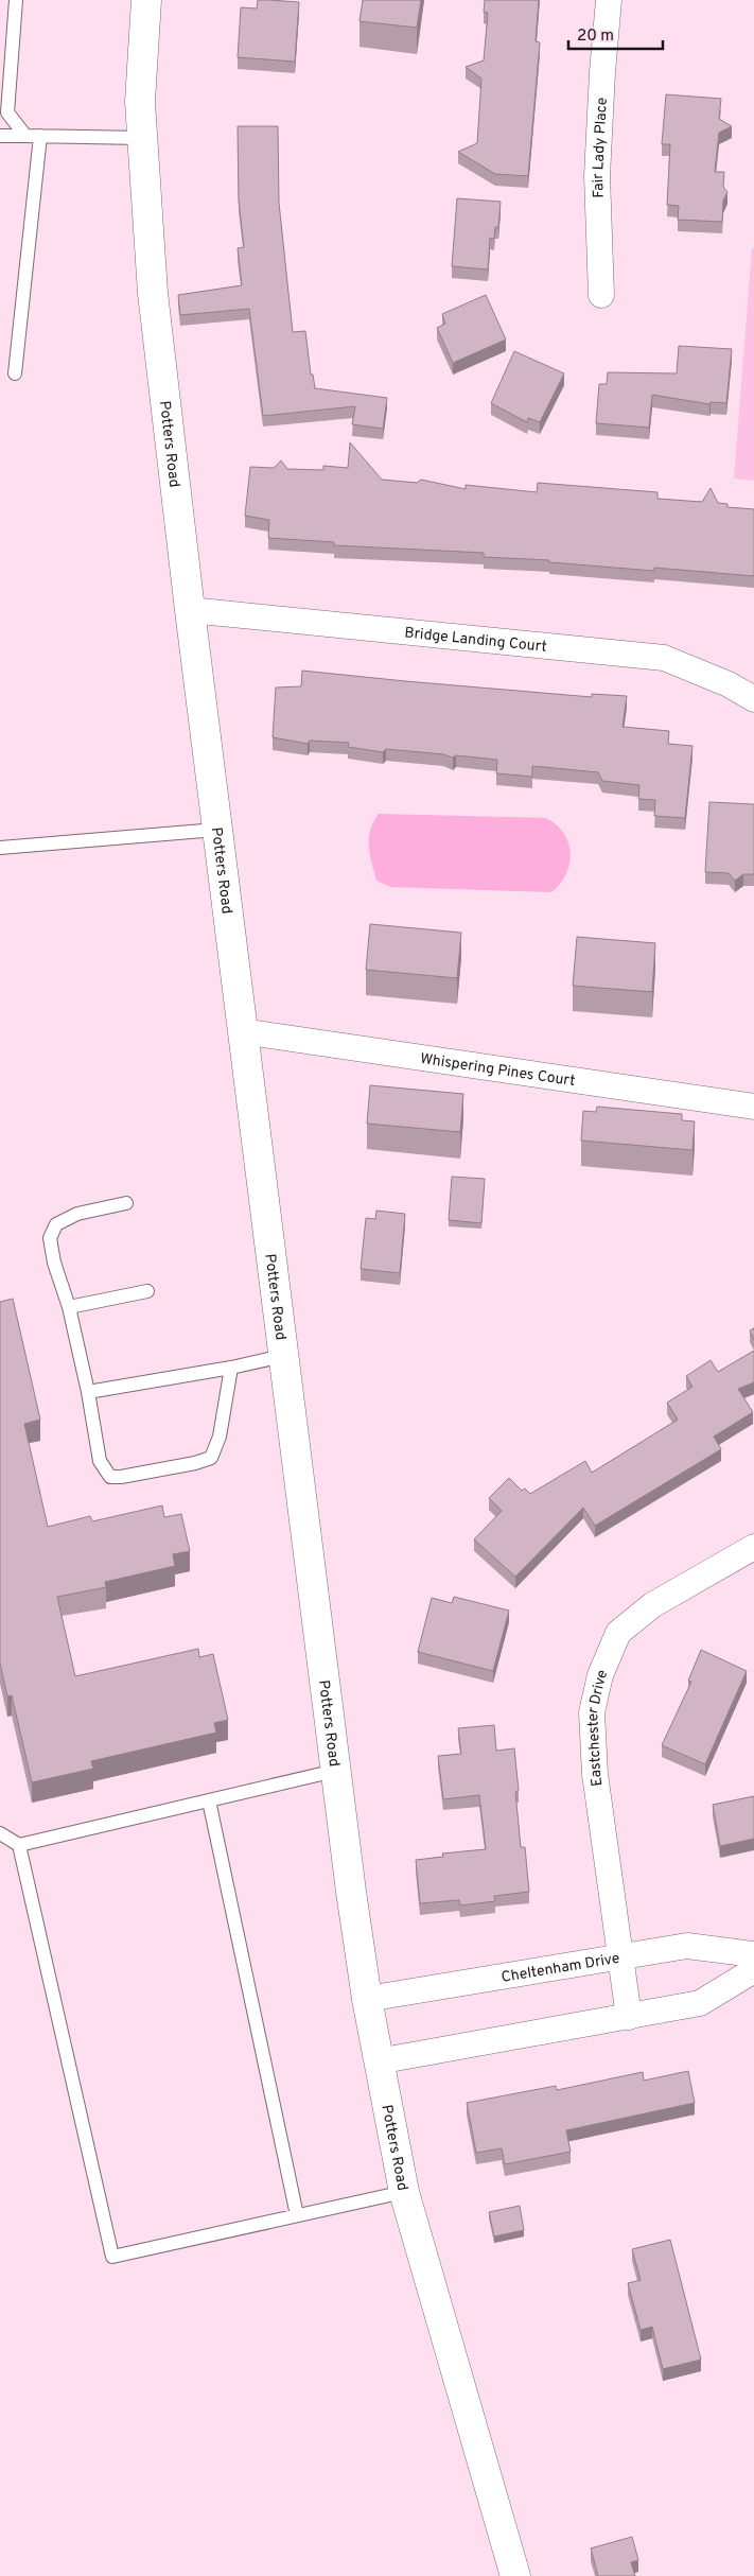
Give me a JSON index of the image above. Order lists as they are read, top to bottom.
{
  "streets": {
    "street": [
      "Fair Lady Place",
      "Potters Road",
      "Bridge Landing Court",
      "Whispering Pines Court",
      "Eastchester Drive",
      "Cheltenham Drive"
    ]
  },
  "crossings": [
    ["Potters Road", "Bridge Landing Court"],
    ["Potters Road", "Whispering Pines Court"],
    ["Potters Road", "Cheltenham Drive"],
    ["Eastchester Drive", "Cheltenham Drive"]
  ],
  "scale_bar": "20 m"
}
